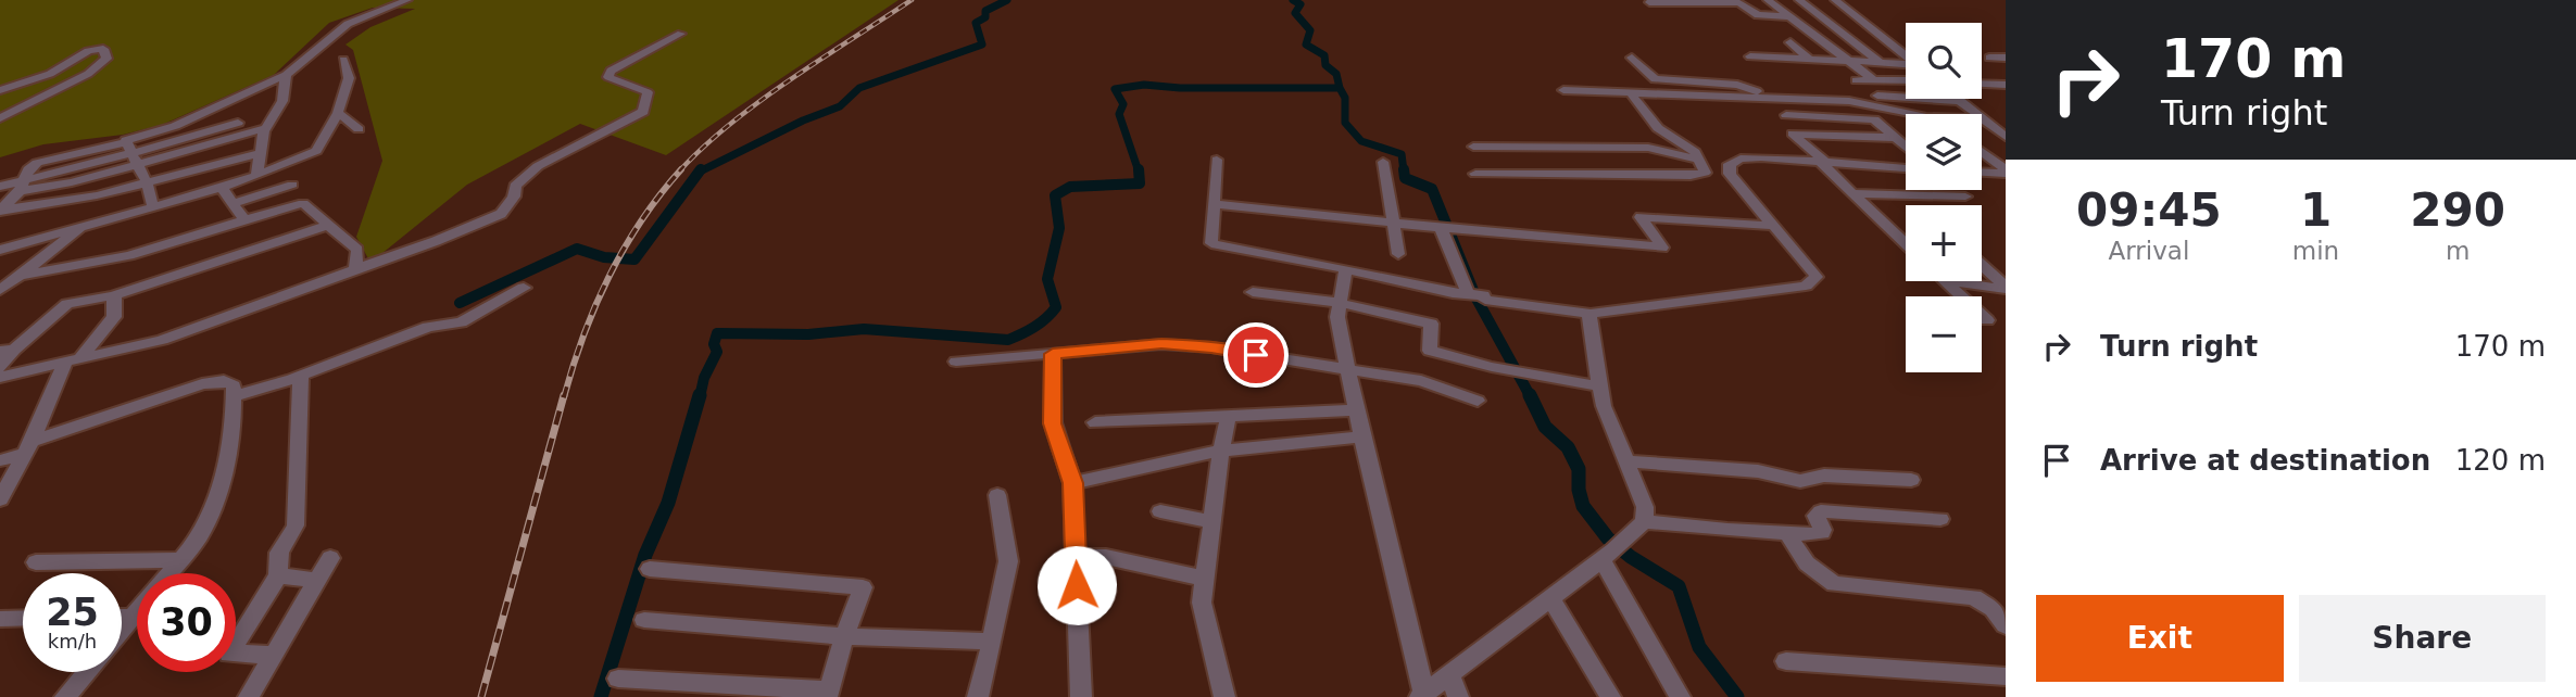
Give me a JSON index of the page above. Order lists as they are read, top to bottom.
{
  "page": {
    "turn": ["170 m", "Turn right"],
    "map_buttons": ["+", "−"],
    "eta": [
      "09:45",
      "Arrival",
      "1",
      "min",
      "290",
      "m"
    ],
    "list": [
      {
        "name": "Turn right",
        "value": "170 m"
      },
      {
        "name": "Arrive at destination",
        "value": "120 m"
      }
    ],
    "speed": "25 km/h",
    "limit": "30",
    "buttons": ["Exit", "Share"]
  }
}
